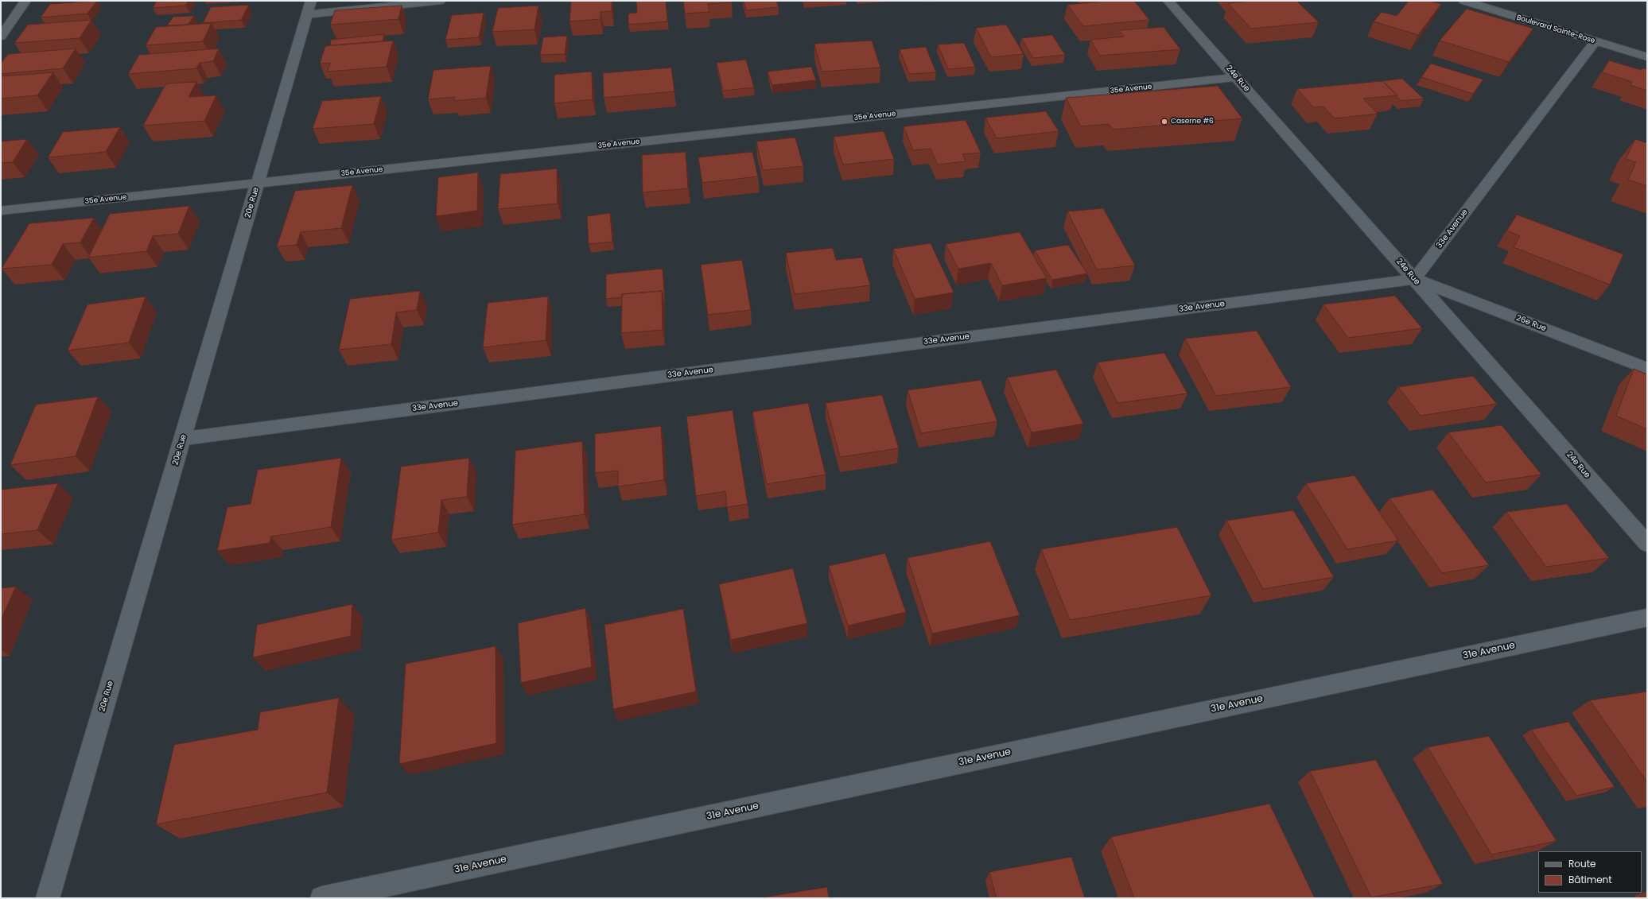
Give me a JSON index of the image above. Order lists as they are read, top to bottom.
{
  "streets": {
    "street": [
      "Boulevard Sainte-Rose",
      "24e Rue",
      "35e Avenue",
      "20e Rue",
      "33e Avenue",
      "26e Rue",
      "31e Avenue"
    ]
  },
  "crossings": [
    ["Boulevard Sainte-Rose", "33e Avenue"],
    ["24e Rue", "35e Avenue"],
    ["24e Rue", "33e Avenue"],
    ["24e Rue", "26e Rue"],
    ["35e Avenue", "20e Rue"],
    ["20e Rue", "33e Avenue"],
    ["33e Avenue", "26e Rue"]
  ],
  "places": ["Caserne #6"],
  "legend": ["Route", "Bâtiment"]
}
